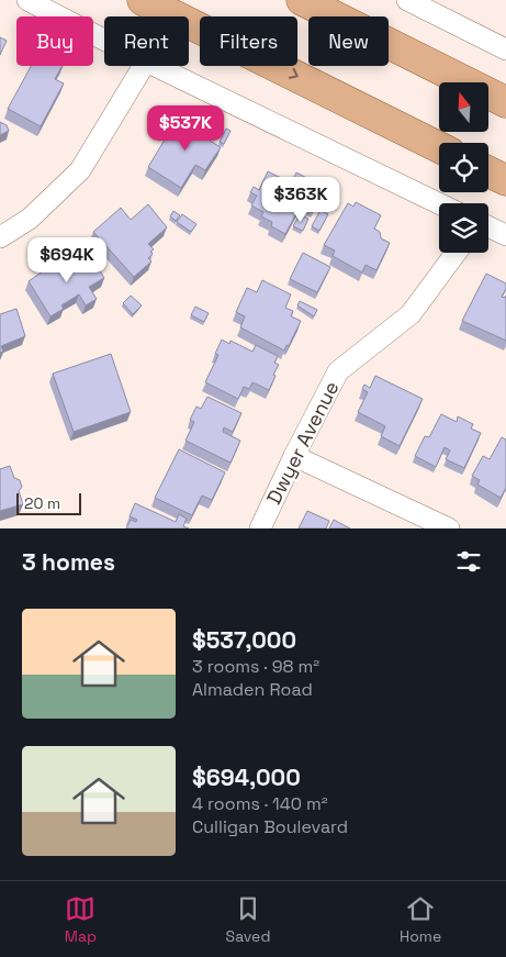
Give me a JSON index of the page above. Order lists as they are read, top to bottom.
{
  "streets": {
    "street": ["Dwyer Avenue"]
  },
  "scale_bar": "20 m",
  "north": "top",
  "page": {
    "chip": [
      "Buy",
      "Rent",
      "Filters",
      "New"
    ],
    "price": ["$537K", "$363K", "$694K"],
    "scale": "20 m",
    "heading": "3 homes",
    "list": [
      {
        "name": "$537,000",
        "note": "3 rooms · 98 m² · Almaden Road"
      },
      {
        "name": "$694,000",
        "note": "4 rooms · 140 m² · Culligan Boulevard"
      }
    ],
    "tabs": ["Map", "Saved", "Home"]
  }
}
